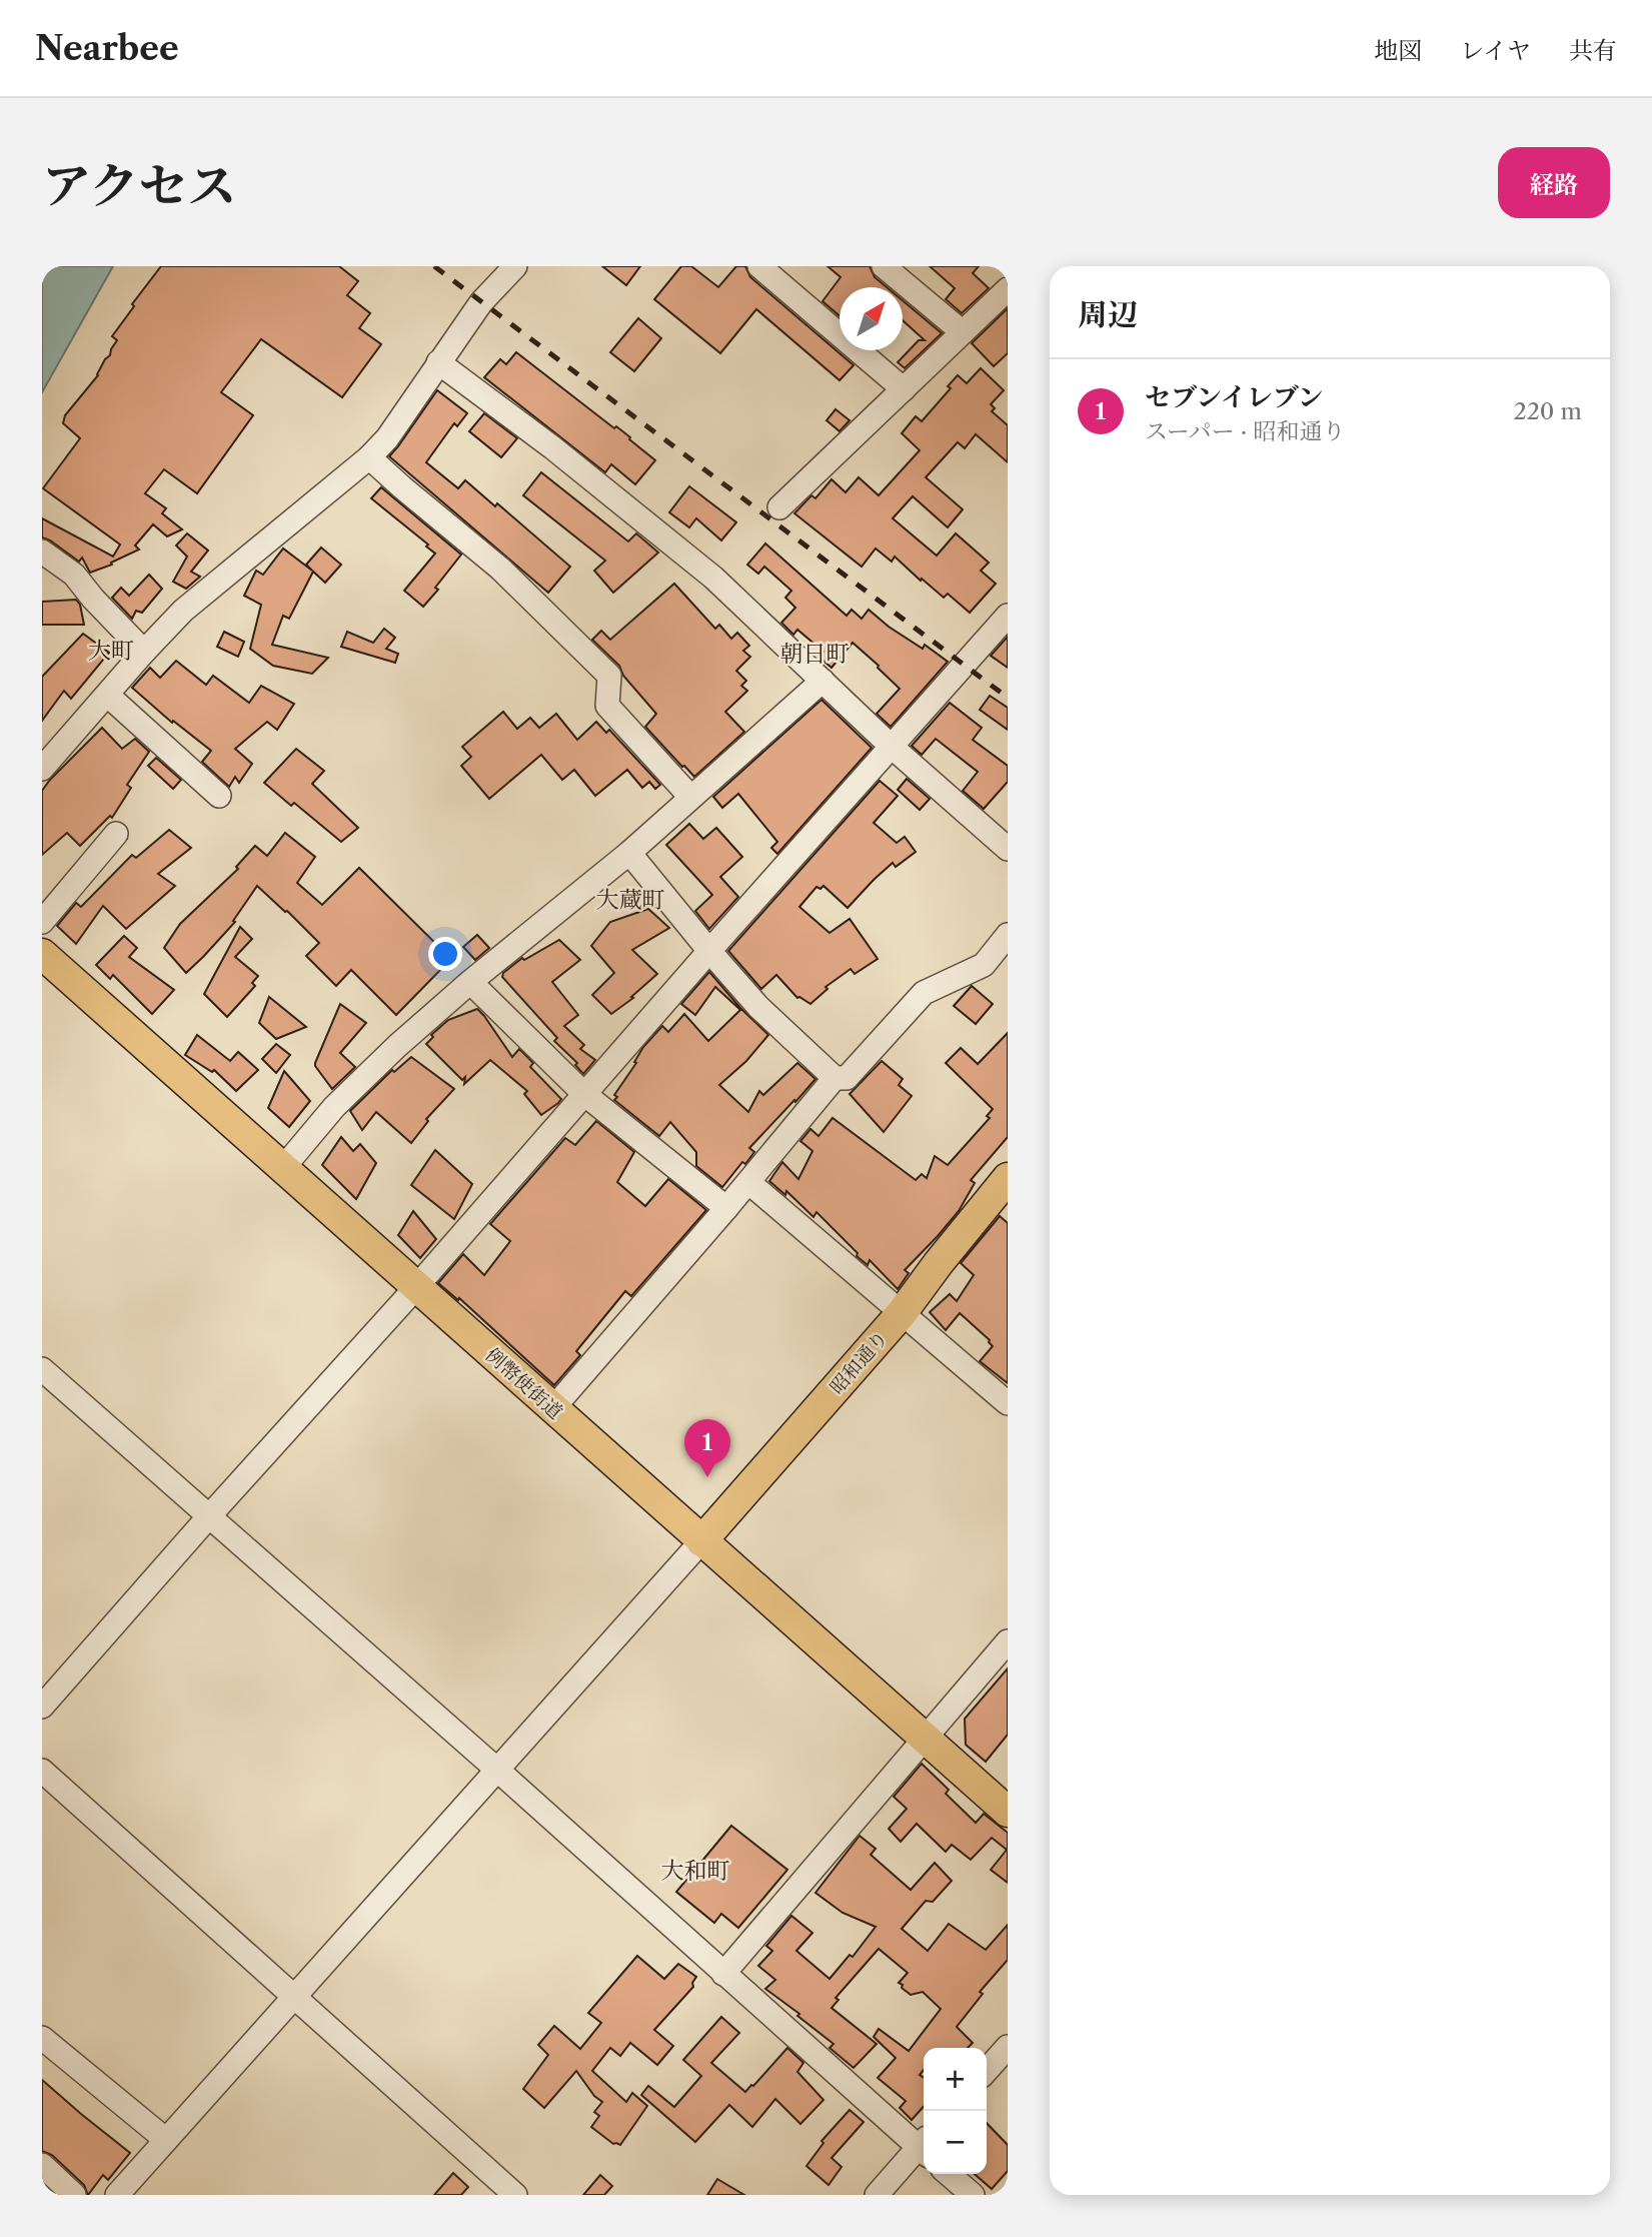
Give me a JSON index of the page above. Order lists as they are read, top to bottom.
{
  "streets": {
    "main road": ["昭和通り", "例幣使街道"]
  },
  "crossings": [
    ["昭和通り", "例幣使街道"]
  ],
  "districts": [
    "大町",
    "朝日町",
    "大蔵町",
    "大和町"
  ],
  "north": "top right",
  "page": {
    "header": "Nearbee",
    "nav": ["地図", "レイヤ", "共有"],
    "title": "アクセス",
    "buttons": "経路",
    "heading": "周辺",
    "list": [
      {
        "mark": "1",
        "name": "セブンイレブン",
        "note": "スーパー · 昭和通り",
        "value": "220 m"
      }
    ],
    "pins": "1",
    "map_buttons": ["+", "−"]
  }
}
